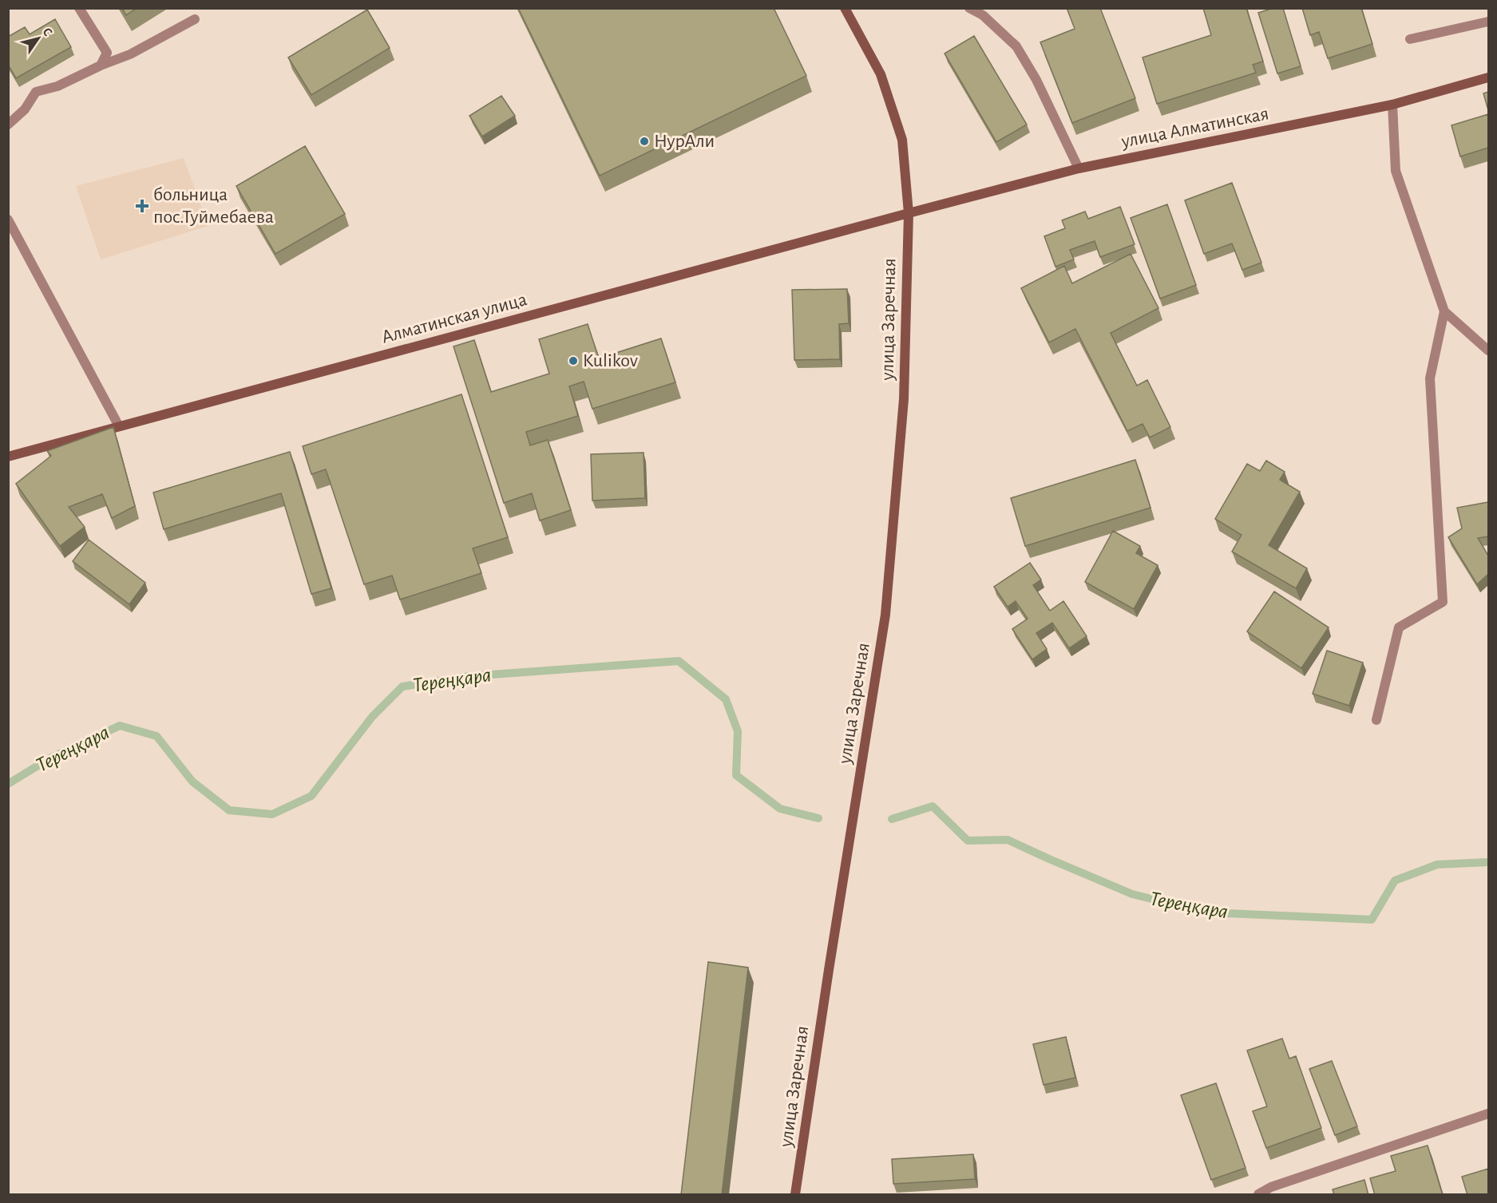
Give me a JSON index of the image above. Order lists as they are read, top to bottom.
{
  "streets": {
    "street": ["улица Алматинская", "Алматинская улица", "улица Заречная"]
  },
  "crossings": [
    ["улица Алматинская", "Алматинская улица"],
    ["улица Алматинская", "улица Заречная"],
    ["Алматинская улица", "улица Заречная"]
  ],
  "water": ["Тереңқара"],
  "places": {
    "other": ["НурАли", "Kulikov"],
    "health": ["больница пос.Туймебаева"]
  },
  "north": "top right"
}
